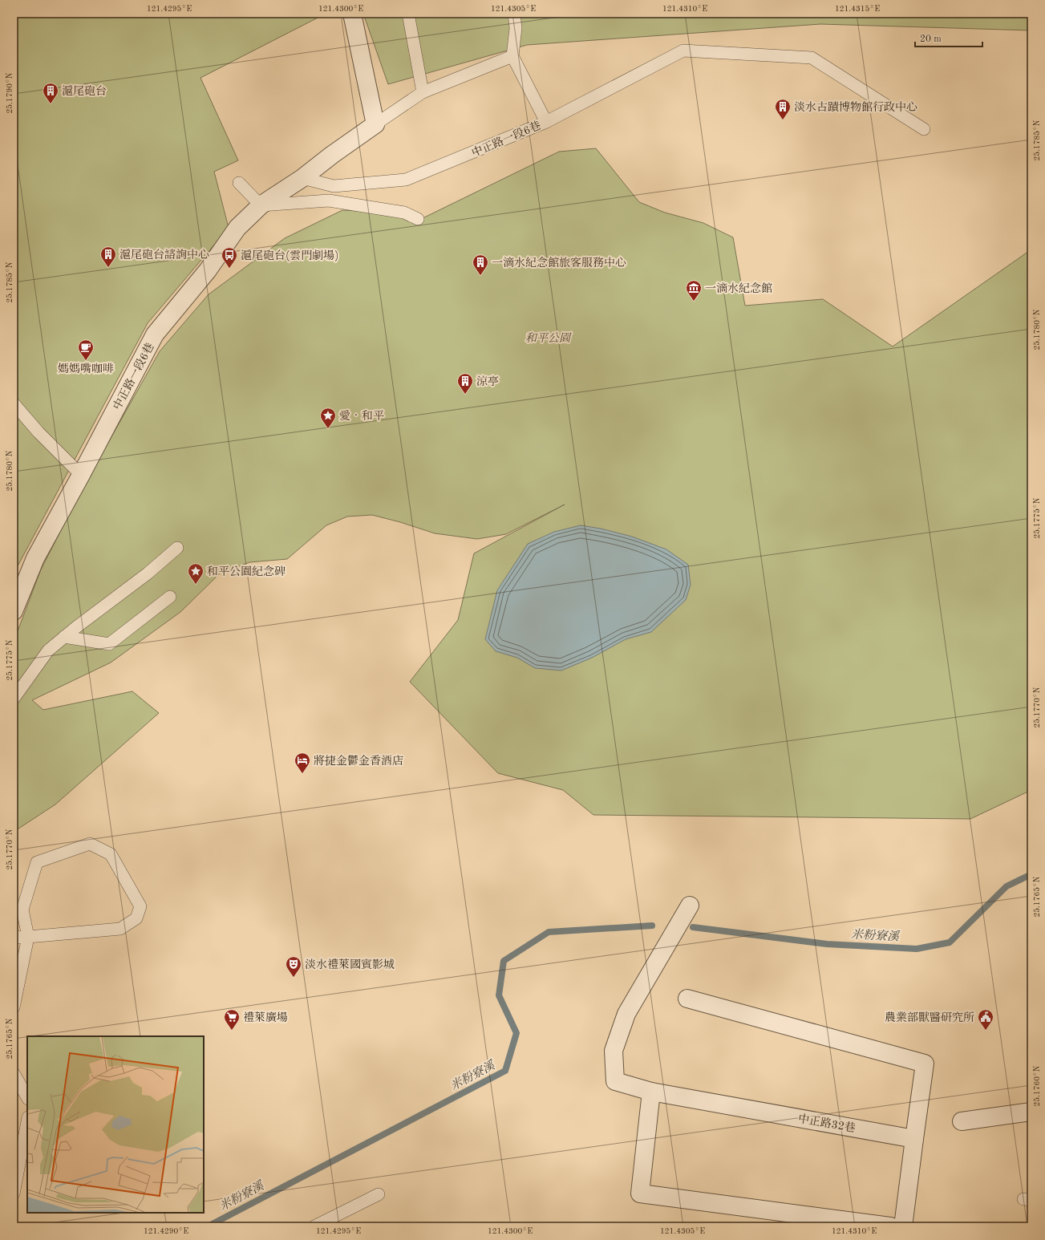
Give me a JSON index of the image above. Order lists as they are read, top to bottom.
{
  "streets": {
    "street": ["中正路一段6巷", "中正路32巷"]
  },
  "water": ["米粉寮溪"],
  "parks": ["和平公園"],
  "places": {
    "building": [
      "滬尾砲台",
      "淡水古蹟博物館行政中心",
      "滬尾砲台諮詢中心",
      "一滴水紀念館旅客服務中心",
      "涼亭"
    ],
    "bus stop": ["滬尾砲台(雲門劇場)"],
    "museum": ["一滴水紀念館"],
    "cafe": ["媽媽嘴咖啡"],
    "place": ["愛‧和平", "和平公園紀念碑"],
    "hotel": ["將捷金鬱金香酒店"],
    "theatre": ["淡水禮萊國賓影城"],
    "supermarket": ["禮萊廣場"],
    "public building": ["農業部獸醫研究所"]
  },
  "scale_bar": "20 m",
  "coordinates": [
    "121.4295°E",
    "121.4300°E",
    "121.4305°E",
    "121.4310°E",
    "121.4315°E",
    "25.1790°N",
    "25.1785°N",
    "25.1780°N",
    "25.1775°N",
    "25.1770°N",
    "25.1765°N",
    "25.1760°N",
    "121.4290°E"
  ]
}
